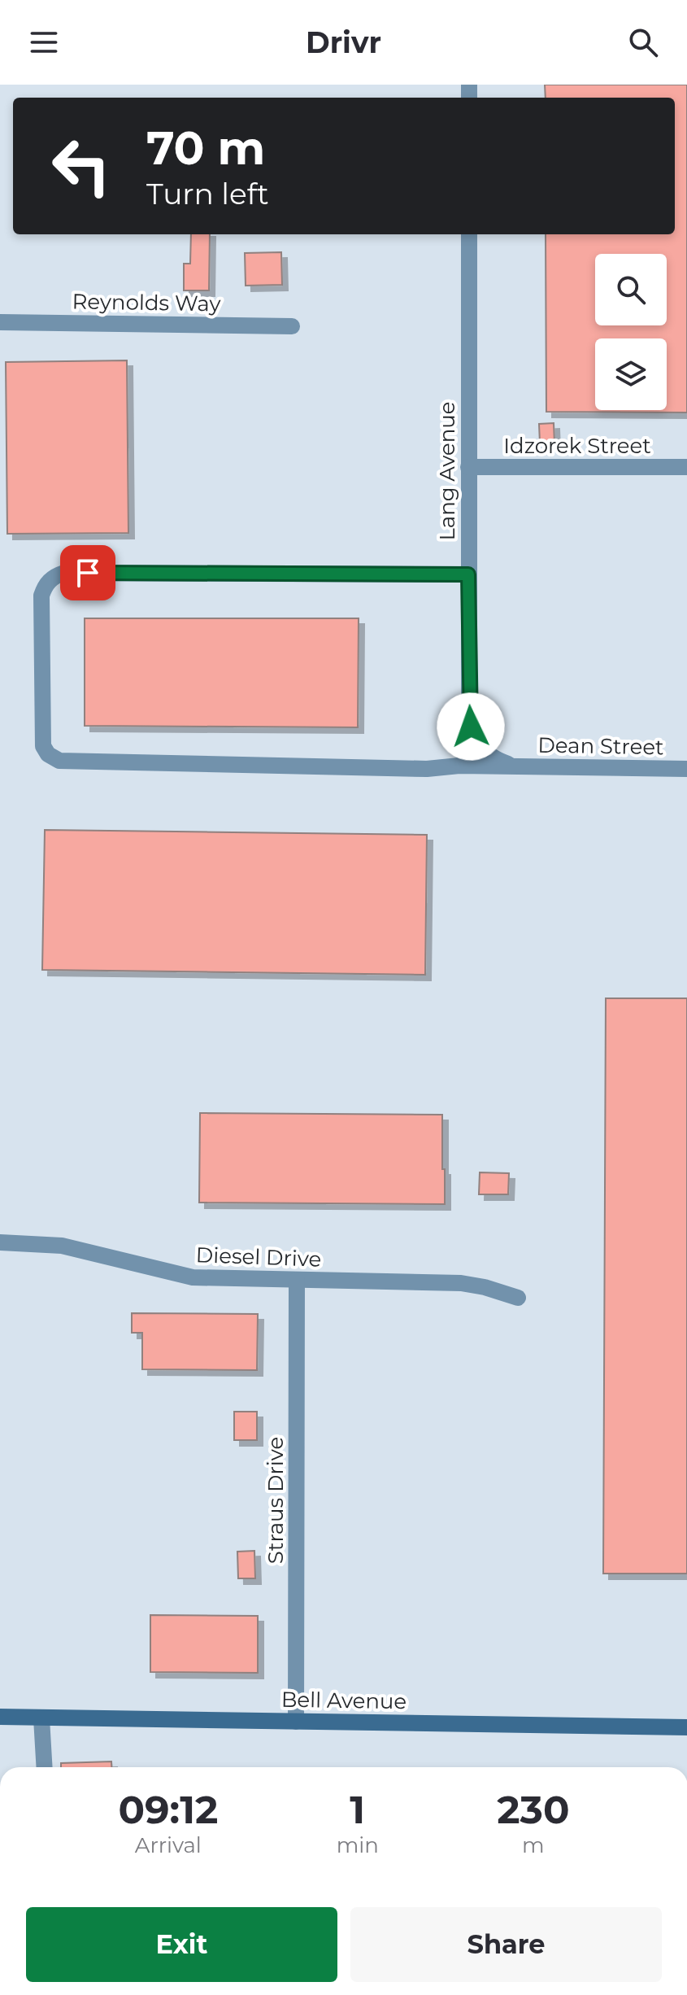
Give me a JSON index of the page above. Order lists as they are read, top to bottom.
{
  "streets": {
    "main road": ["Bell Avenue"],
    "street": [
      "Reynolds Way",
      "Idzorek Street",
      "Lang Avenue",
      "Dean Street",
      "Diesel Drive",
      "Straus Drive"
    ]
  },
  "crossings": [
    ["Idzorek Street", "Lang Avenue"],
    ["Lang Avenue", "Dean Street"],
    ["Diesel Drive", "Straus Drive"],
    ["Straus Drive", "Bell Avenue"]
  ],
  "page": {
    "header": "Drivr",
    "turn": ["70 m", "Turn left"],
    "eta": [
      "09:12",
      "Arrival",
      "1",
      "min",
      "230",
      "m"
    ],
    "buttons": ["Exit", "Share"]
  }
}
